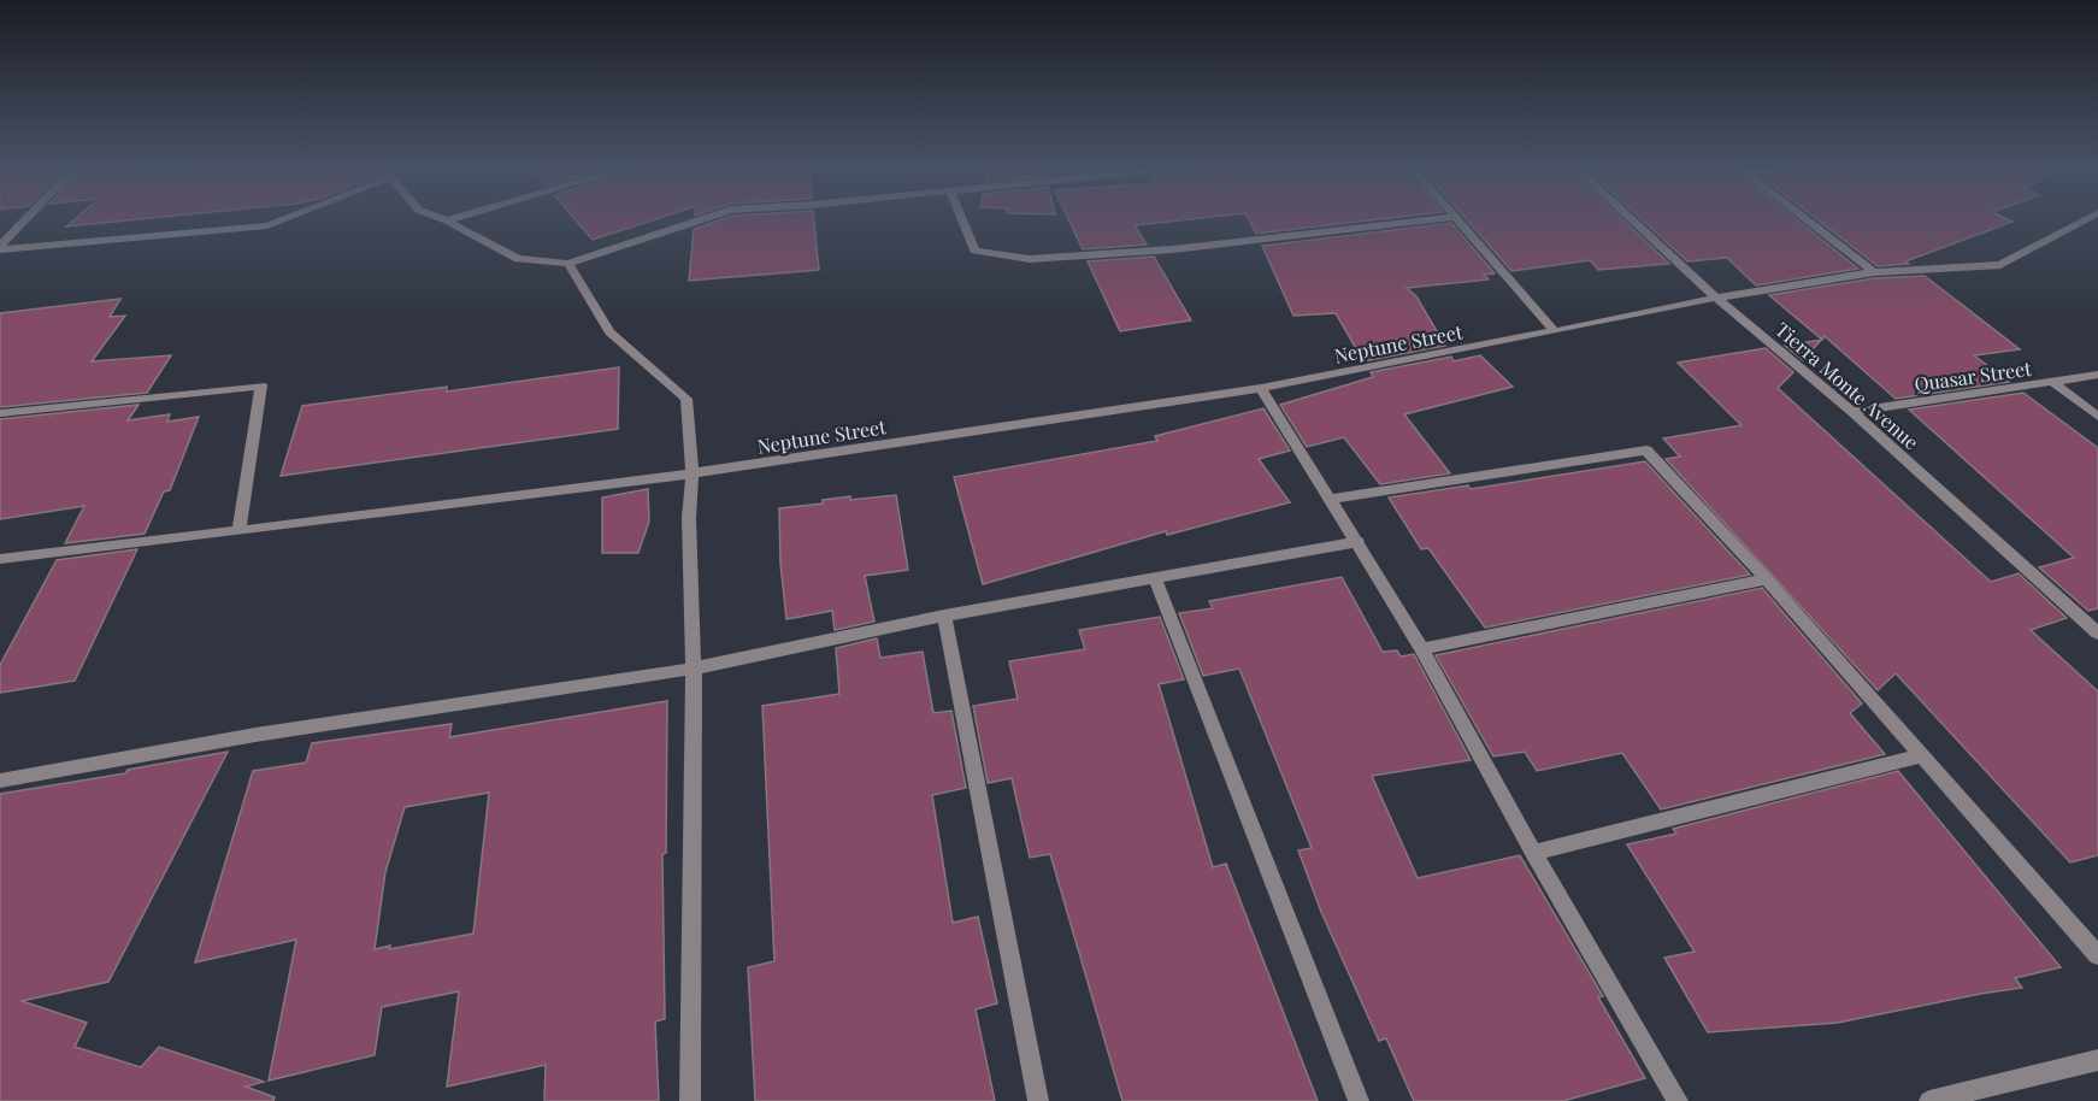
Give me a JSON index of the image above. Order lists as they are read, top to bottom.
{
  "streets": {
    "street": ["Neptune Street", "Quasar Street", "Tierra Monte Avenue"]
  },
  "crossings": [
    ["Neptune Street", "Tierra Monte Avenue"],
    ["Quasar Street", "Tierra Monte Avenue"]
  ]
}
